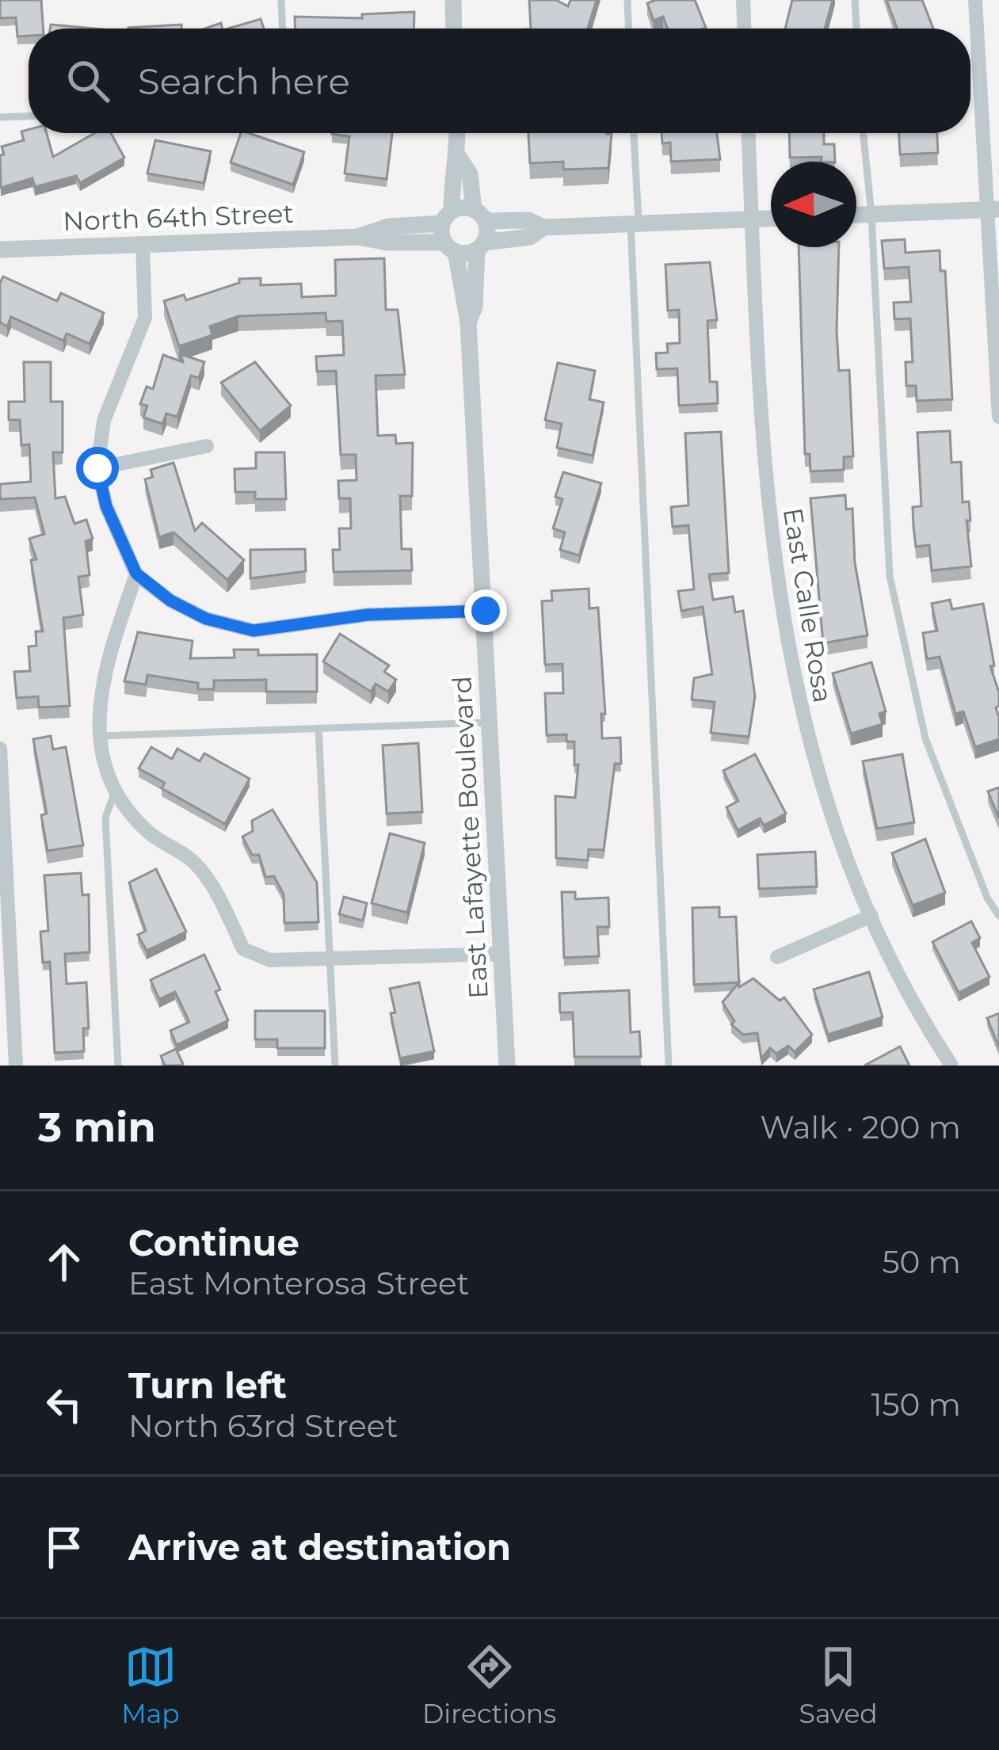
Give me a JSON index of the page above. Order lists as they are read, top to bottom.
{
  "streets": {
    "street": ["North 64th Street", "East Calle Rosa", "East Lafayette Boulevard"]
  },
  "crossings": [
    ["North 64th Street", "East Lafayette Boulevard"]
  ],
  "north": "left",
  "page": {
    "search": "Search here",
    "heading": ["3 min", "Walk · 200 m"],
    "list": [
      ["Continue", "East Monterosa Street", "50 m"],
      ["Turn left", "North 63rd Street", "150 m"],
      "Arrive at destination"
    ],
    "nav": ["Map", "Directions", "Saved"]
  }
}
